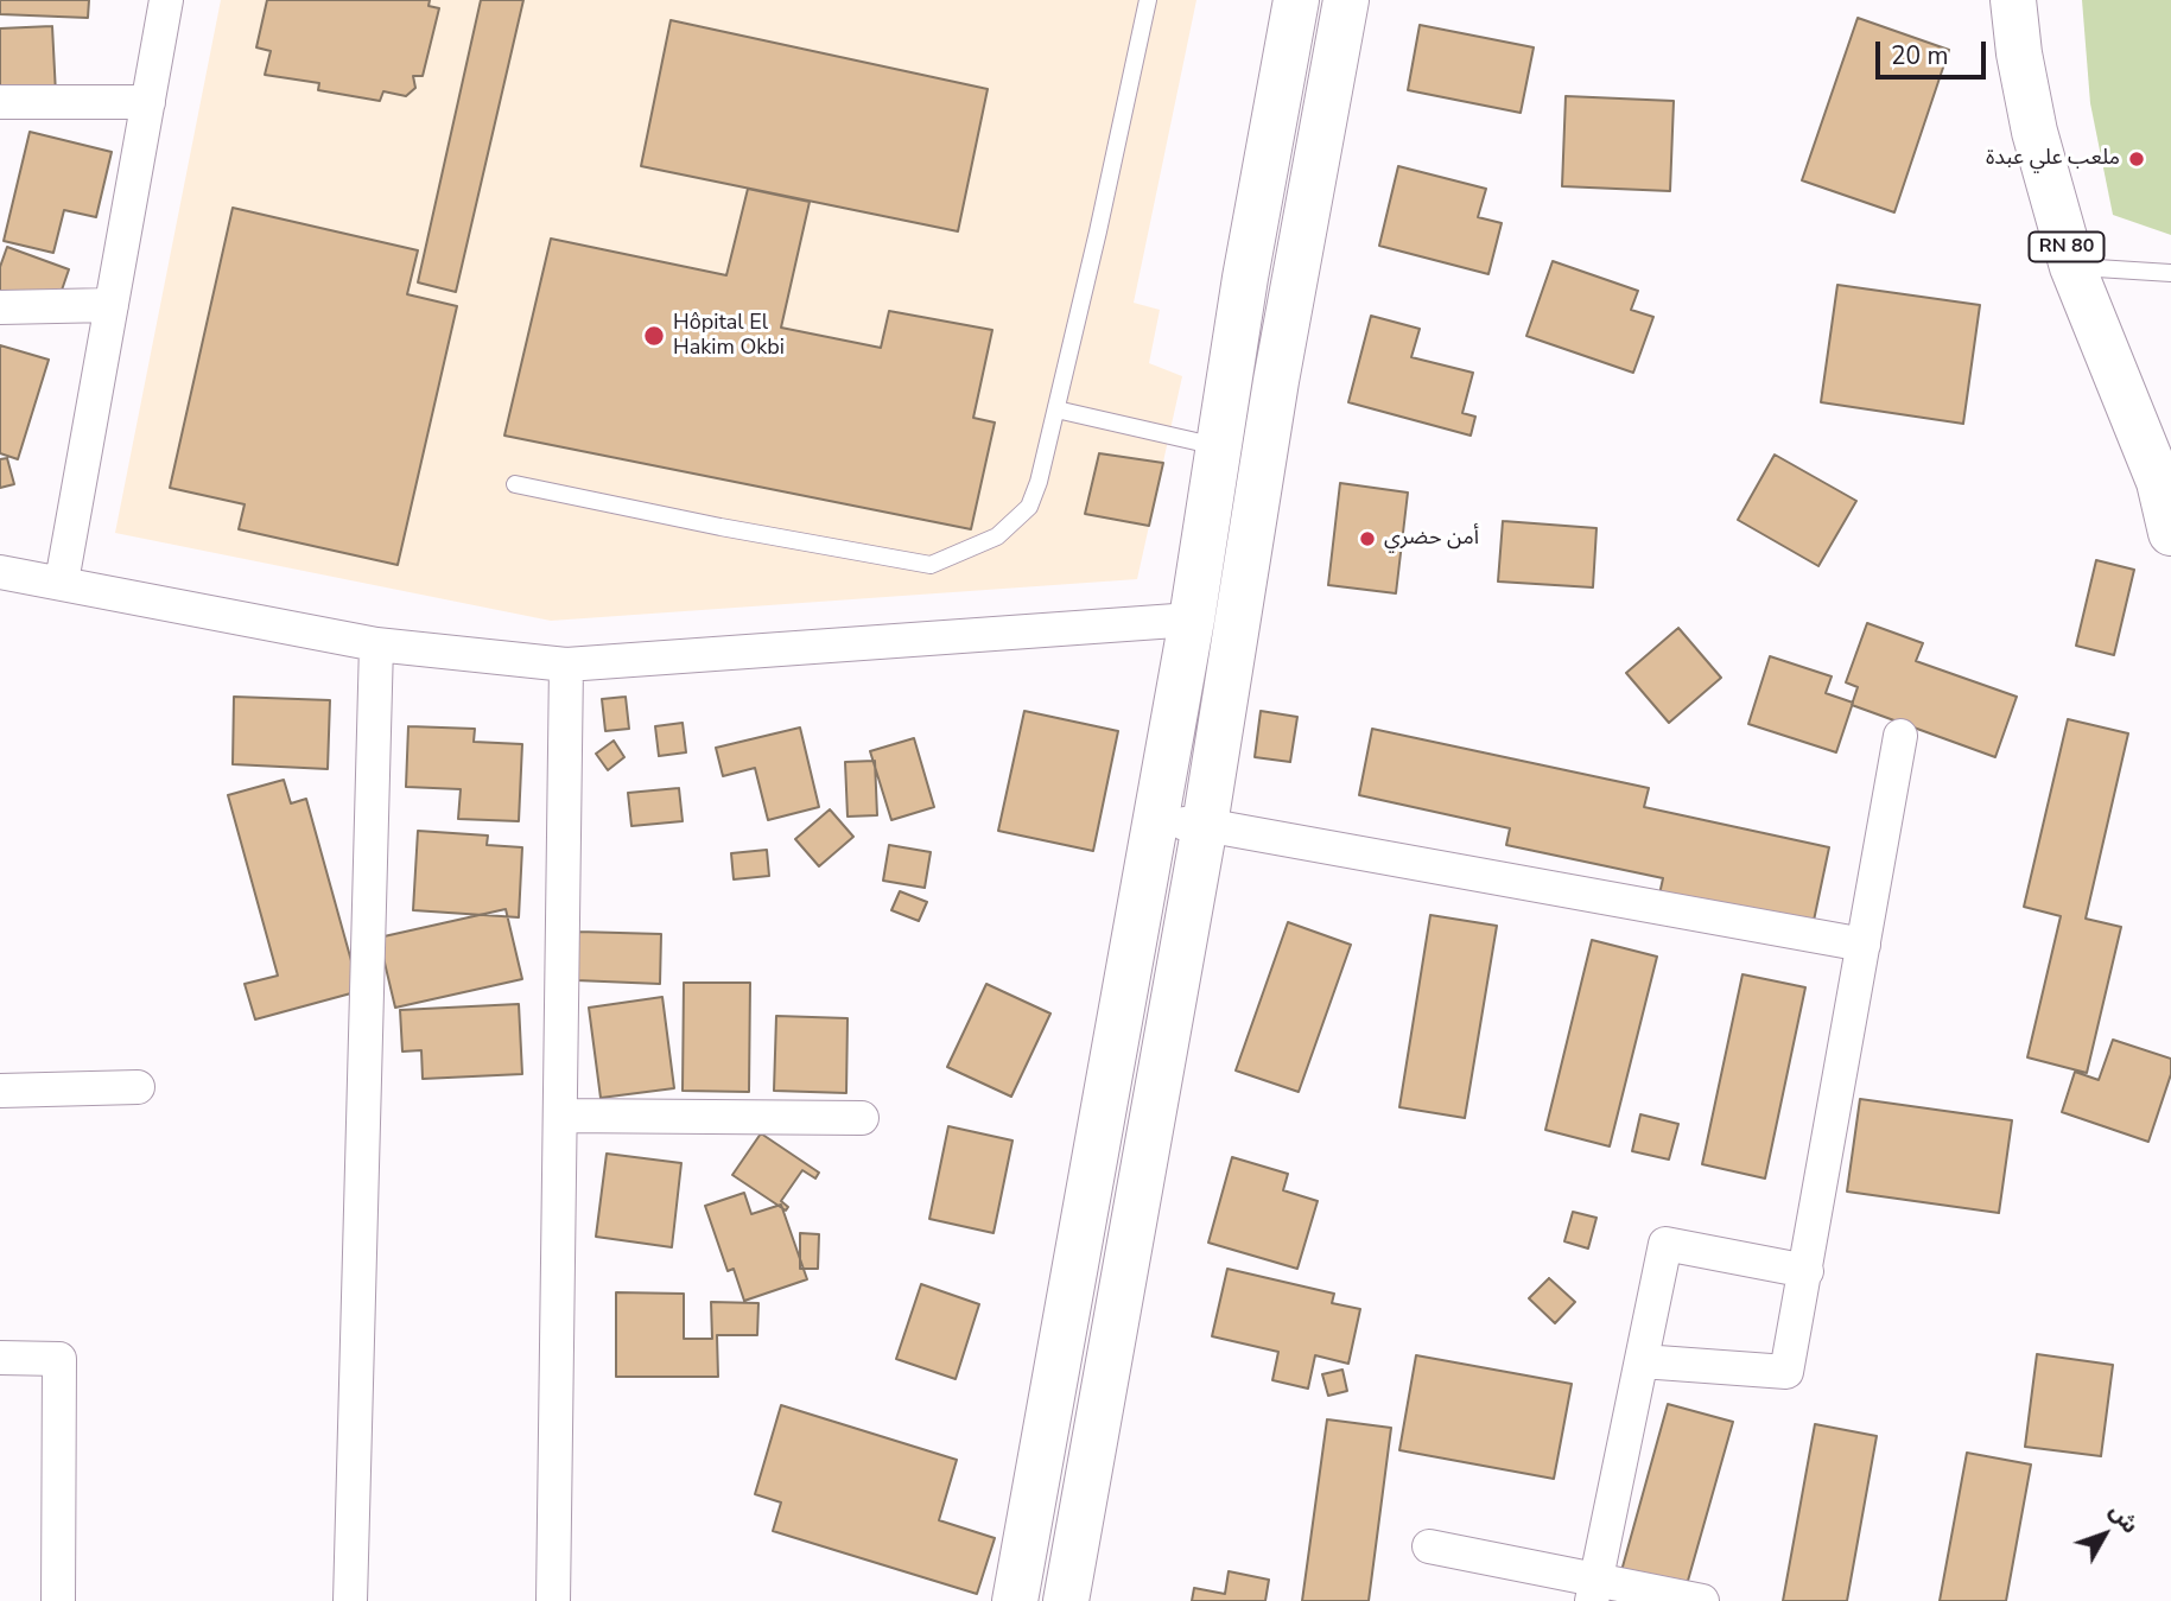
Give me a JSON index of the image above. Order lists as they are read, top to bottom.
{
  "streets": {
    "street": ["RN 80"]
  },
  "places": ["ملعب علي عبدة", "Hôpital El Hakim Okbi", "أمن حضري"],
  "scale_bar": "20 m",
  "north": "top right"
}
